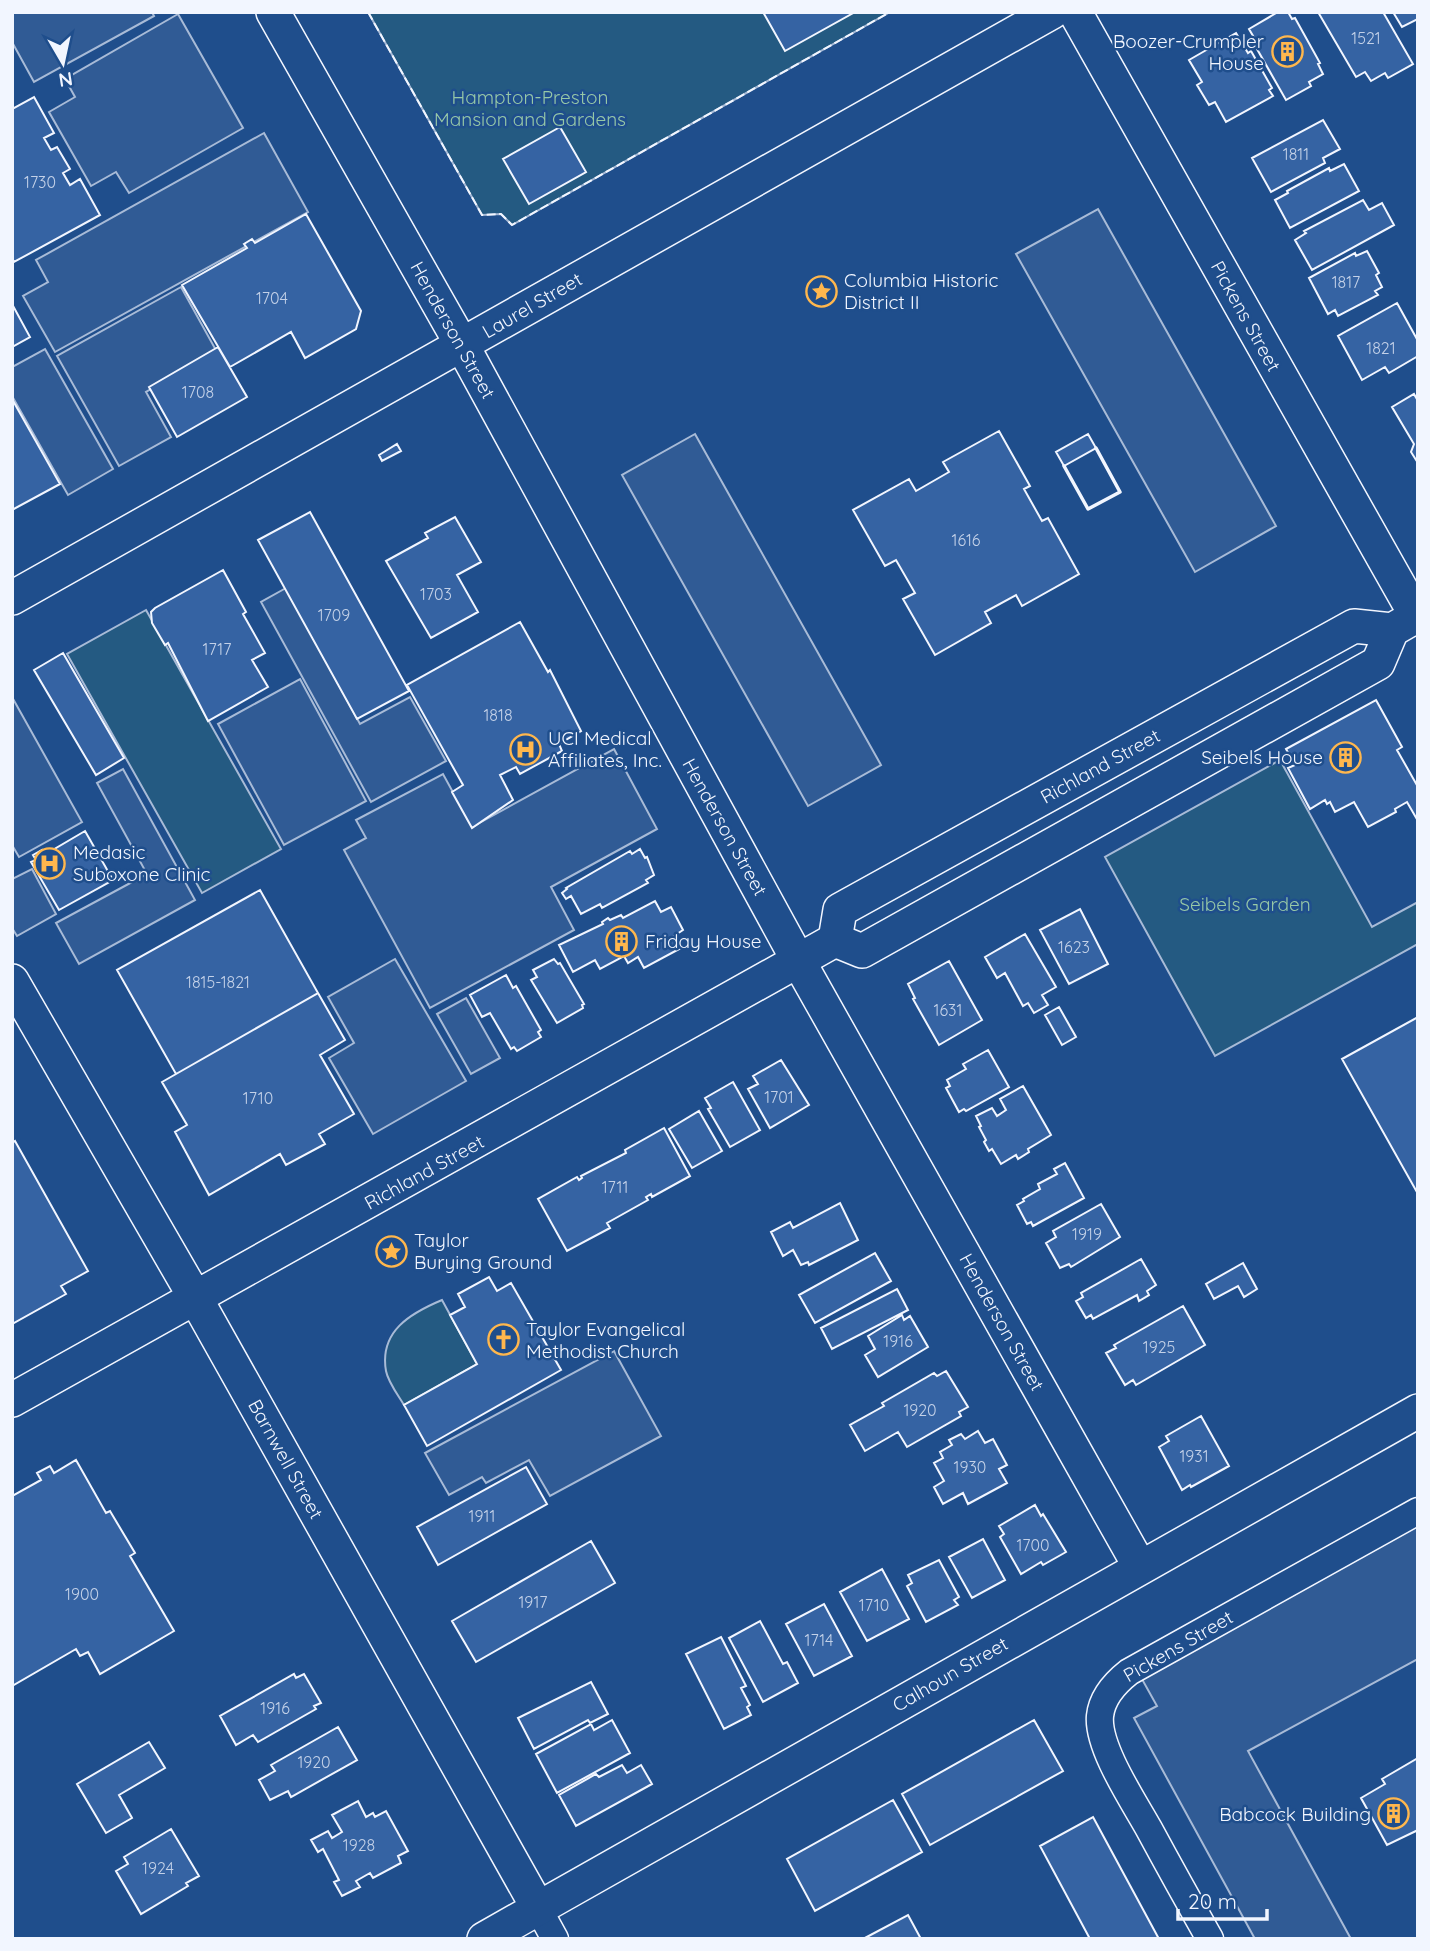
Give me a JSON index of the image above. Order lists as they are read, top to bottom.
{
  "streets": {
    "street": [
      "Laurel Street",
      "Pickens Street",
      "Henderson Street",
      "Richland Street",
      "Barnwell Street",
      "Calhoun Street"
    ]
  },
  "crossings": [
    ["Laurel Street", "Henderson Street"],
    ["Pickens Street", "Richland Street"],
    ["Henderson Street", "Richland Street"],
    ["Henderson Street", "Calhoun Street"],
    ["Richland Street", "Barnwell Street"],
    ["Barnwell Street", "Calhoun Street"]
  ],
  "parks": ["Hampton-Preston Mansion and Gardens", "Seibels Garden"],
  "places": {
    "building": [
      "Boozer-Crumpler House",
      "Seibels House",
      "Friday House",
      "Babcock Building"
    ],
    "place": ["Columbia Historic District II", "Taylor Burying Ground"],
    "hospital": ["UCI Medical Affiliates, Inc.", "Medasic Suboxone Clinic"],
    "church": ["Taylor Evangelical Methodist Church"]
  },
  "house_numbers": [
    "1521",
    "1811",
    "1730",
    "1817",
    "1704",
    "1821",
    "1708",
    "1616",
    "1703",
    "1709",
    "1717",
    "1818",
    "1623",
    "1815-1821",
    "1631",
    "1701",
    "1710",
    "1711",
    "1919",
    "1916",
    "1925",
    "1920",
    "1931",
    "1930",
    "1911",
    "1700",
    "1900",
    "1917",
    "1710",
    "1714",
    "1916",
    "1920",
    "1928",
    "1924"
  ],
  "scale_bar": "20 m",
  "north": "bottom"
}
